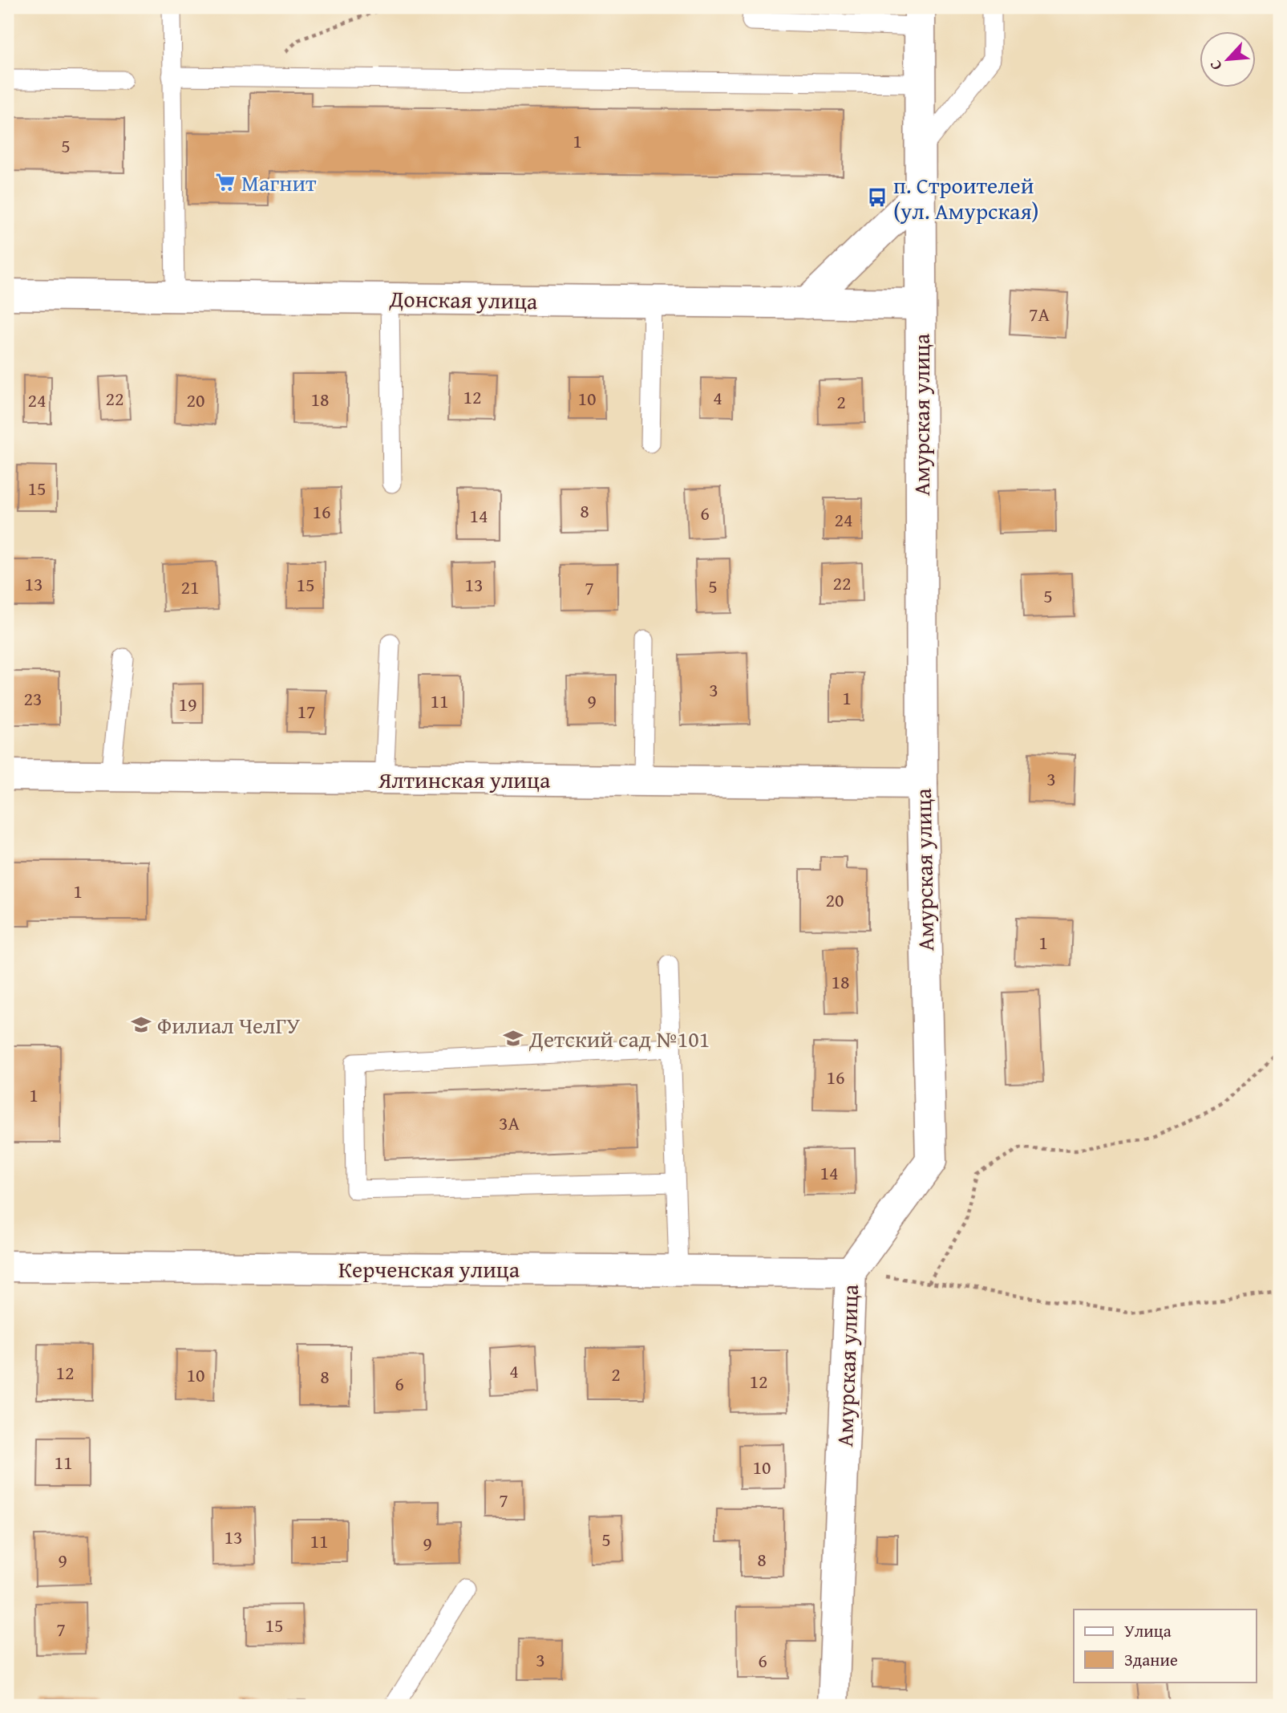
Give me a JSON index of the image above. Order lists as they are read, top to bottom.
{
  "streets": {
    "street": [
      "Донская улица",
      "Амурская улица",
      "Ялтинская улица",
      "Керченская улица"
    ]
  },
  "crossings": [
    ["Донская улица", "Амурская улица"],
    ["Амурская улица", "Ялтинская улица"],
    ["Амурская улица", "Керченская улица"]
  ],
  "places": {
    "supermarket": ["Магнит"],
    "bus stop": ["п. Строителей (ул. Амурская)"],
    "school or university": ["Филиал ЧелГУ", "Детский сад №101"]
  },
  "house_numbers": [
    "1",
    "5",
    "7А",
    "12",
    "4",
    "22",
    "10",
    "18",
    "24",
    "20",
    "2",
    "15",
    "8",
    "16",
    "6",
    "14",
    "24",
    "22",
    "13",
    "15",
    "13",
    "5",
    "21",
    "7",
    "5",
    "3",
    "1",
    "23",
    "11",
    "9",
    "19",
    "17",
    "3",
    "1",
    "20",
    "1",
    "18",
    "16",
    "1",
    "3А",
    "14",
    "4",
    "12",
    "2",
    "10",
    "8",
    "12",
    "6",
    "11",
    "10",
    "7",
    "13",
    "5",
    "11",
    "9",
    "8",
    "9",
    "15",
    "7",
    "3",
    "6"
  ],
  "legend": ["Улица", "Здание"],
  "north": "bottom left"
}
